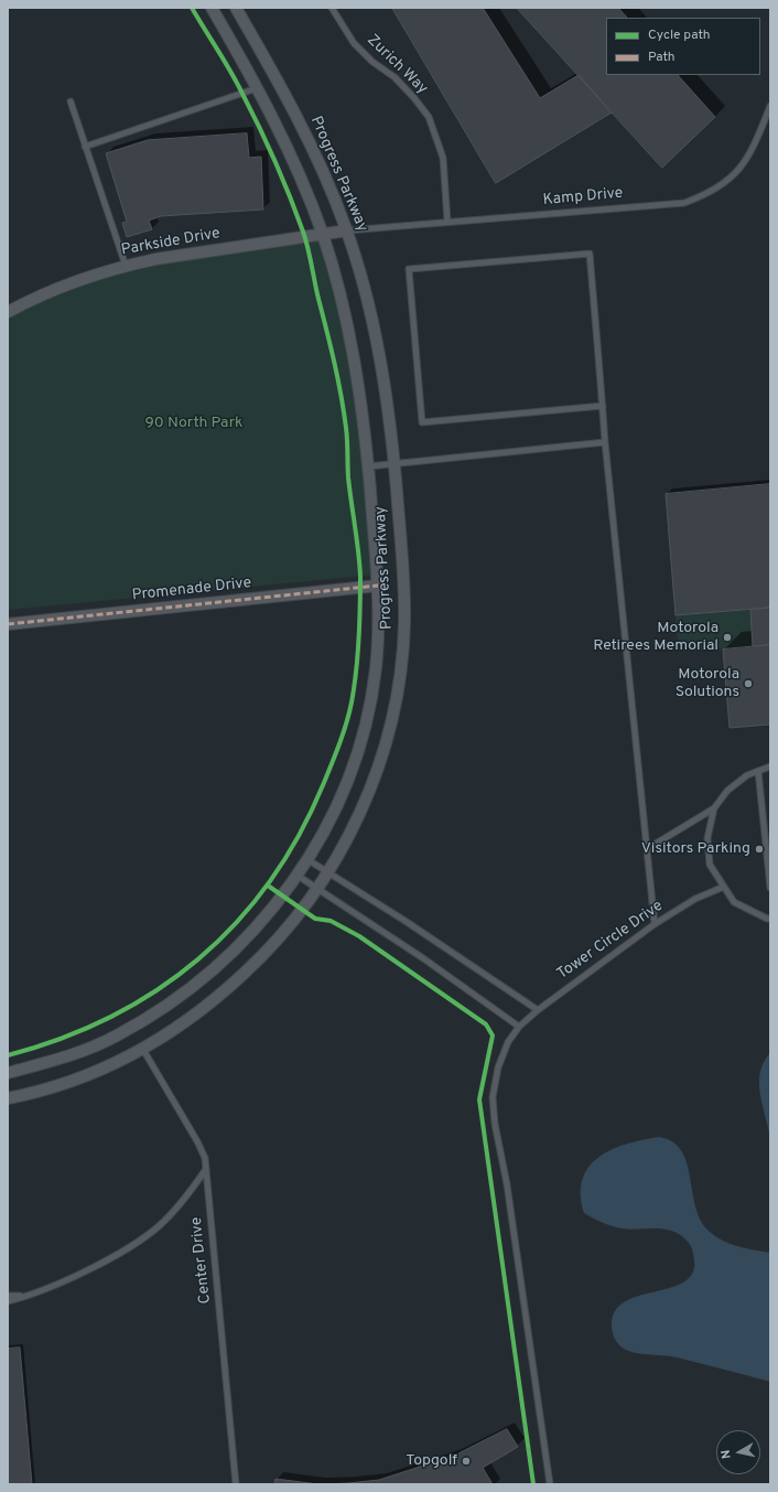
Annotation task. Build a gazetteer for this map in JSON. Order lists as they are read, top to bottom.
{
  "streets": {
    "street": ["Progress Parkway", "Parkside Drive", "Promenade Drive"],
    "lane": [
      "Zurich Way",
      "Kamp Drive",
      "Tower Circle Drive",
      "Center Drive"
    ]
  },
  "crossings": [
    ["Zurich Way", "Kamp Drive"],
    ["Progress Parkway", "Kamp Drive"],
    ["Progress Parkway", "Parkside Drive"],
    ["Progress Parkway", "Promenade Drive"],
    ["Progress Parkway", "Center Drive"],
    ["Kamp Drive", "Parkside Drive"]
  ],
  "parks": ["90 North Park"],
  "places": [
    "Motorola Retirees Memorial",
    "Motorola Solutions",
    "Visitors Parking",
    "Topgolf"
  ],
  "legend": ["Cycle path", "Path"],
  "north": "left"
}
